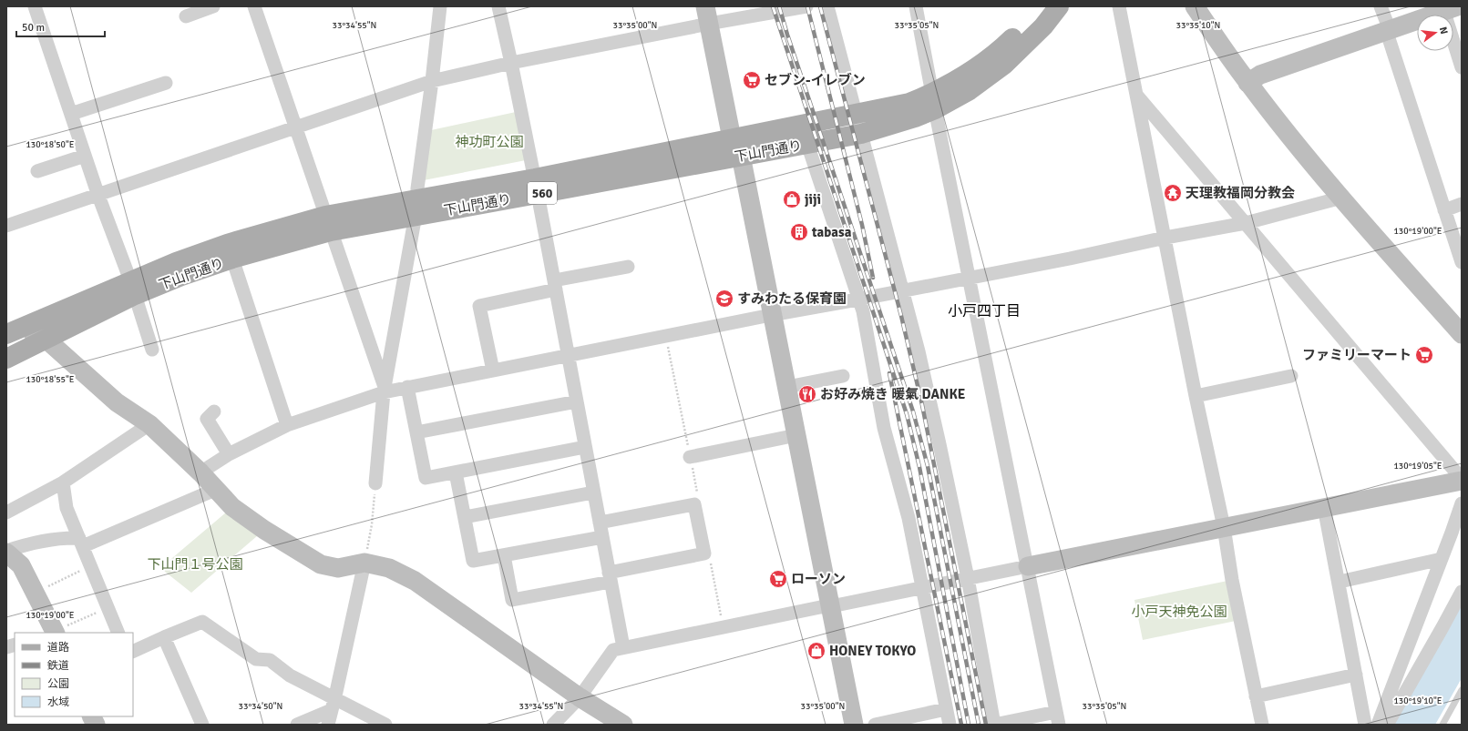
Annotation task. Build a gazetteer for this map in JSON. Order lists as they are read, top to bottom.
{
  "streets": {
    "main road": ["下山門通り", "560"]
  },
  "districts": ["小戸四丁目"],
  "parks": ["神功町公園", "下山門１号公園", "小戸天神免公園"],
  "places": {
    "supermarket": ["セブン-イレブン", "ファミリーマート", "ローソン"],
    "temple": ["天理教福岡分教会"],
    "shop": ["jiji", "HONEY TOKYO"],
    "building": ["tabasa"],
    "school or university": ["すみわたる保育園"],
    "restaurant": ["お好み焼き 暖氣 DANKE"]
  },
  "legend": [
    "道路",
    "鉄道",
    "公園",
    "水域"
  ],
  "scale_bar": "50 m",
  "north": "right",
  "coordinates": [
    "33°34'55\"N",
    "33°35'00\"N",
    "33°35'05\"N",
    "33°35'10\"N",
    "130°18'50\"E",
    "130°19'00\"E",
    "130°18'55\"E",
    "130°19'05\"E",
    "130°19'10\"E",
    "33°34'50\"N"
  ]
}
